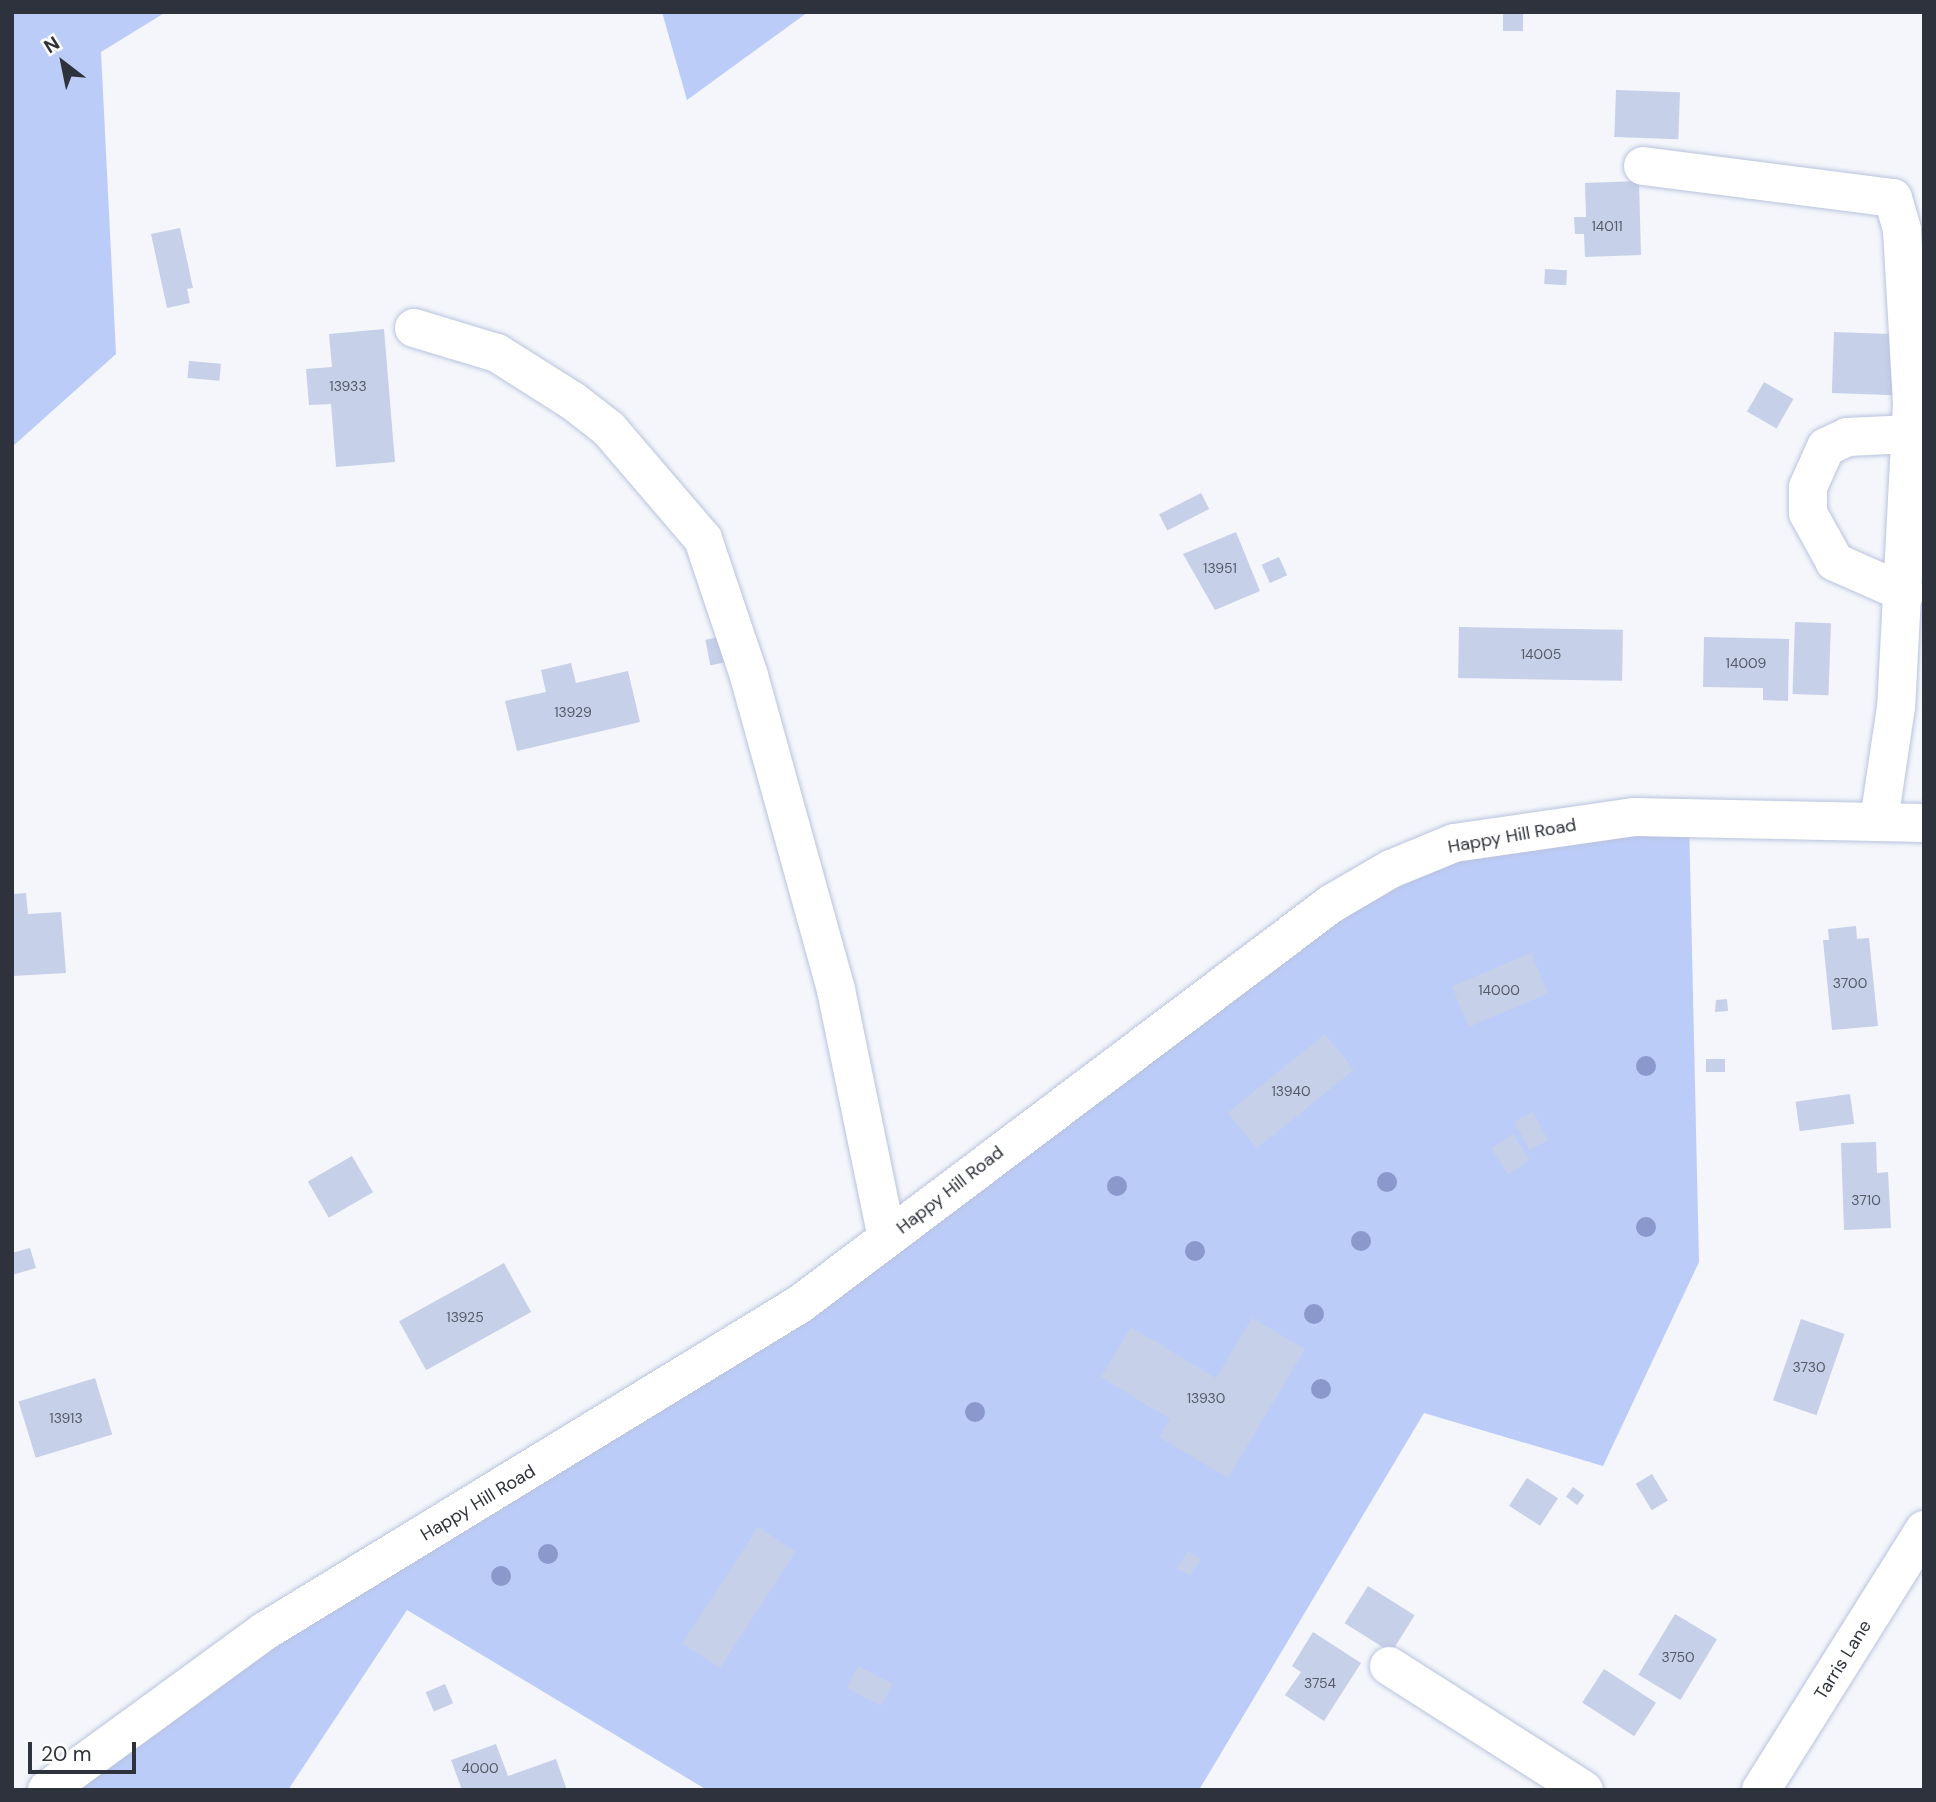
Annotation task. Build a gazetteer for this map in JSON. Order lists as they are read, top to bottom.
{
  "streets": {
    "street": ["Happy Hill Road", "Tarris Lane"]
  },
  "house_numbers": [
    "14011",
    "13933",
    "13951",
    "14005",
    "14009",
    "13929",
    "3700",
    "14000",
    "13940",
    "3710",
    "13925",
    "3730",
    "13930",
    "13913",
    "3750",
    "3754",
    "4000"
  ],
  "scale_bar": "20 m",
  "north": "top left"
}
